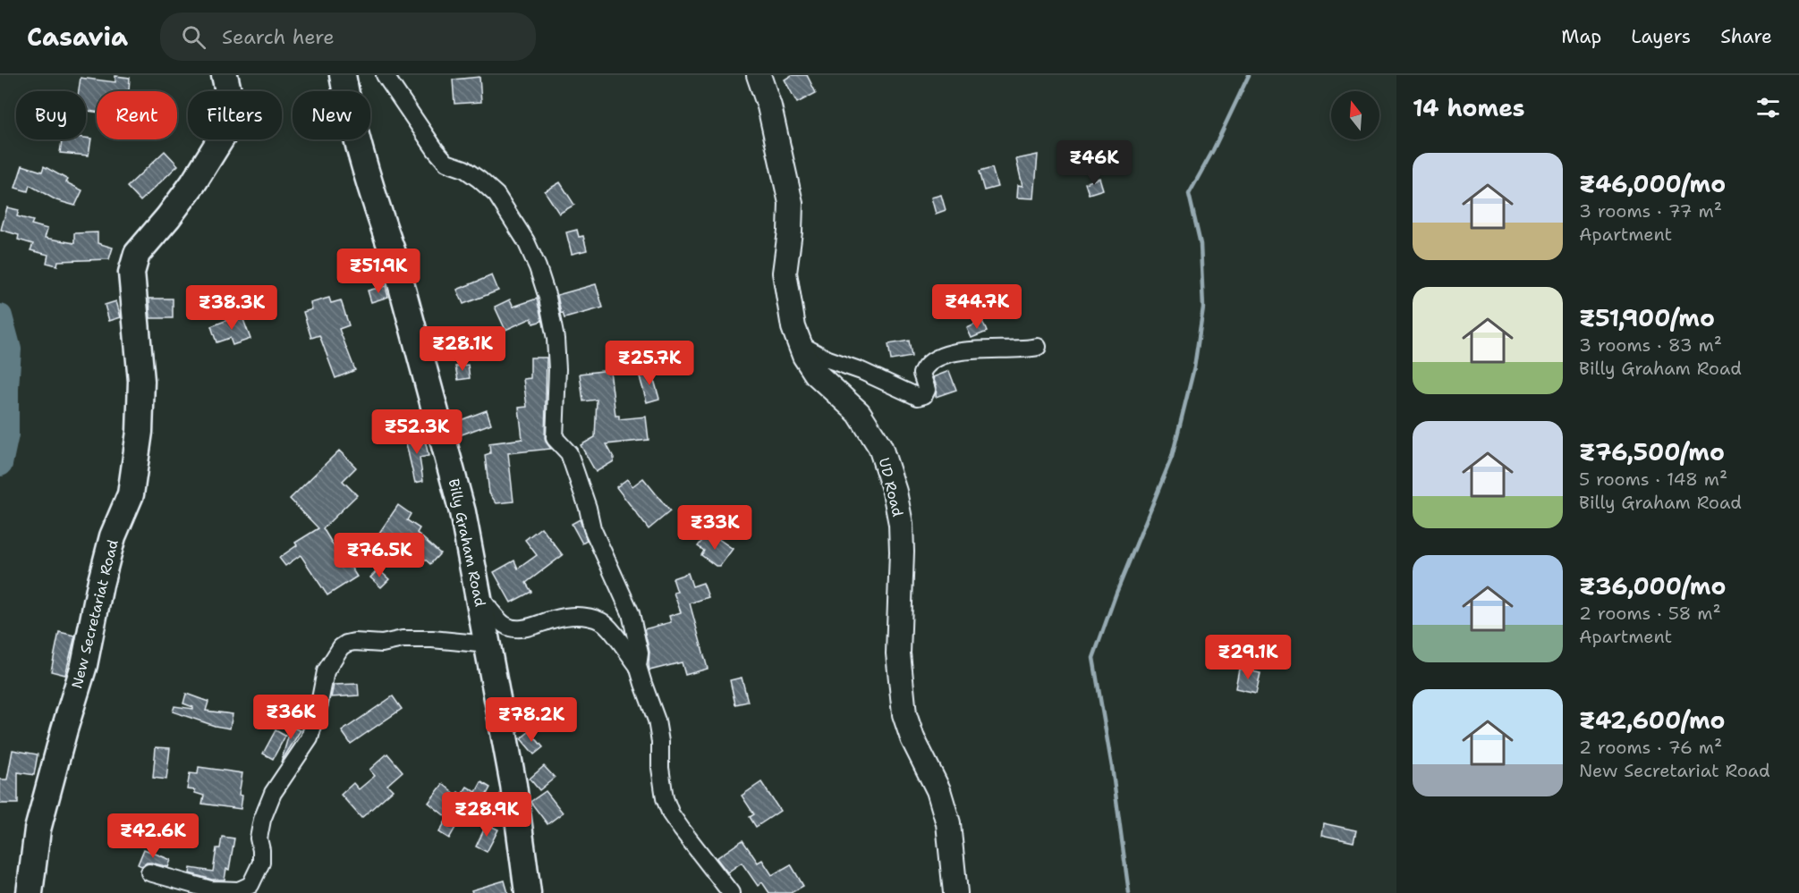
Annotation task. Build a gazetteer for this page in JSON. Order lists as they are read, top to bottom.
{
  "streets": {
    "main road": ["UD Road", "Billy Graham Road", "New Secretariat Road"]
  },
  "north": "top",
  "page": {
    "header": "Casavia",
    "search": "Search here",
    "nav": ["Map", "Layers", "Share"],
    "heading": "14 homes",
    "chip": [
      "Buy",
      "Rent",
      "Filters",
      "New"
    ],
    "list": [
      {
        "name": "₹46,000/mo",
        "note": "3 rooms · 77 m² · Apartment"
      },
      {
        "name": "₹51,900/mo",
        "note": "3 rooms · 83 m² · Billy Graham Road"
      },
      {
        "name": "₹76,500/mo",
        "note": "5 rooms · 148 m² · Billy Graham Road"
      },
      {
        "name": "₹36,000/mo",
        "note": "2 rooms · 58 m² · Apartment"
      },
      {
        "name": "₹42,600/mo",
        "note": "2 rooms · 76 m² · New Secretariat Road"
      }
    ],
    "price": [
      "₹46K",
      "₹51.9K",
      "₹44.7K",
      "₹38.3K",
      "₹28.1K",
      "₹25.7K",
      "₹52.3K",
      "₹33K",
      "₹76.5K",
      "₹29.1K",
      "₹36K",
      "₹78.2K",
      "₹28.9K",
      "₹42.6K"
    ]
  }
}
